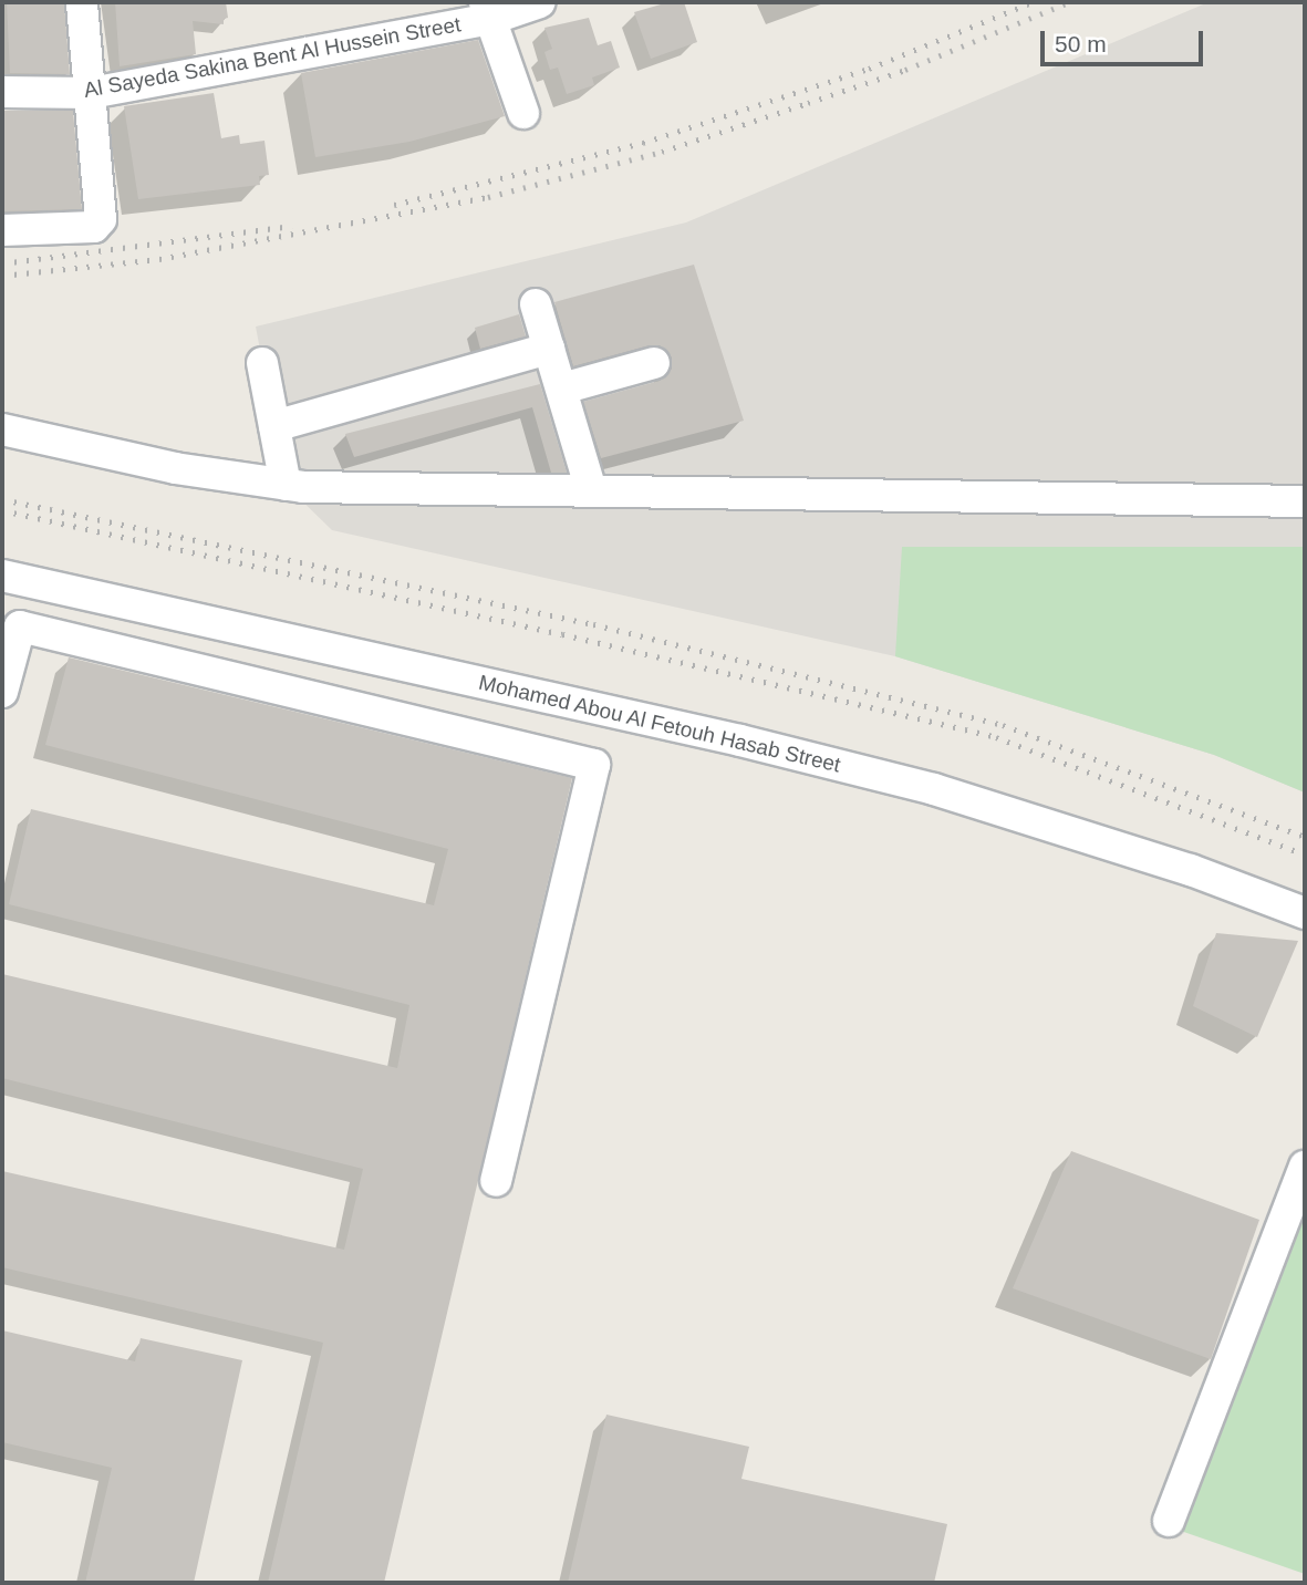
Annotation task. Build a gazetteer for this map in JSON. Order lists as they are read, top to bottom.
{
  "streets": {
    "street": ["Al Sayeda Sakina Bent Al Hussein Street", "Mohamed Abou Al Fetouh Hasab Street"]
  },
  "scale_bar": "50 m"
}
